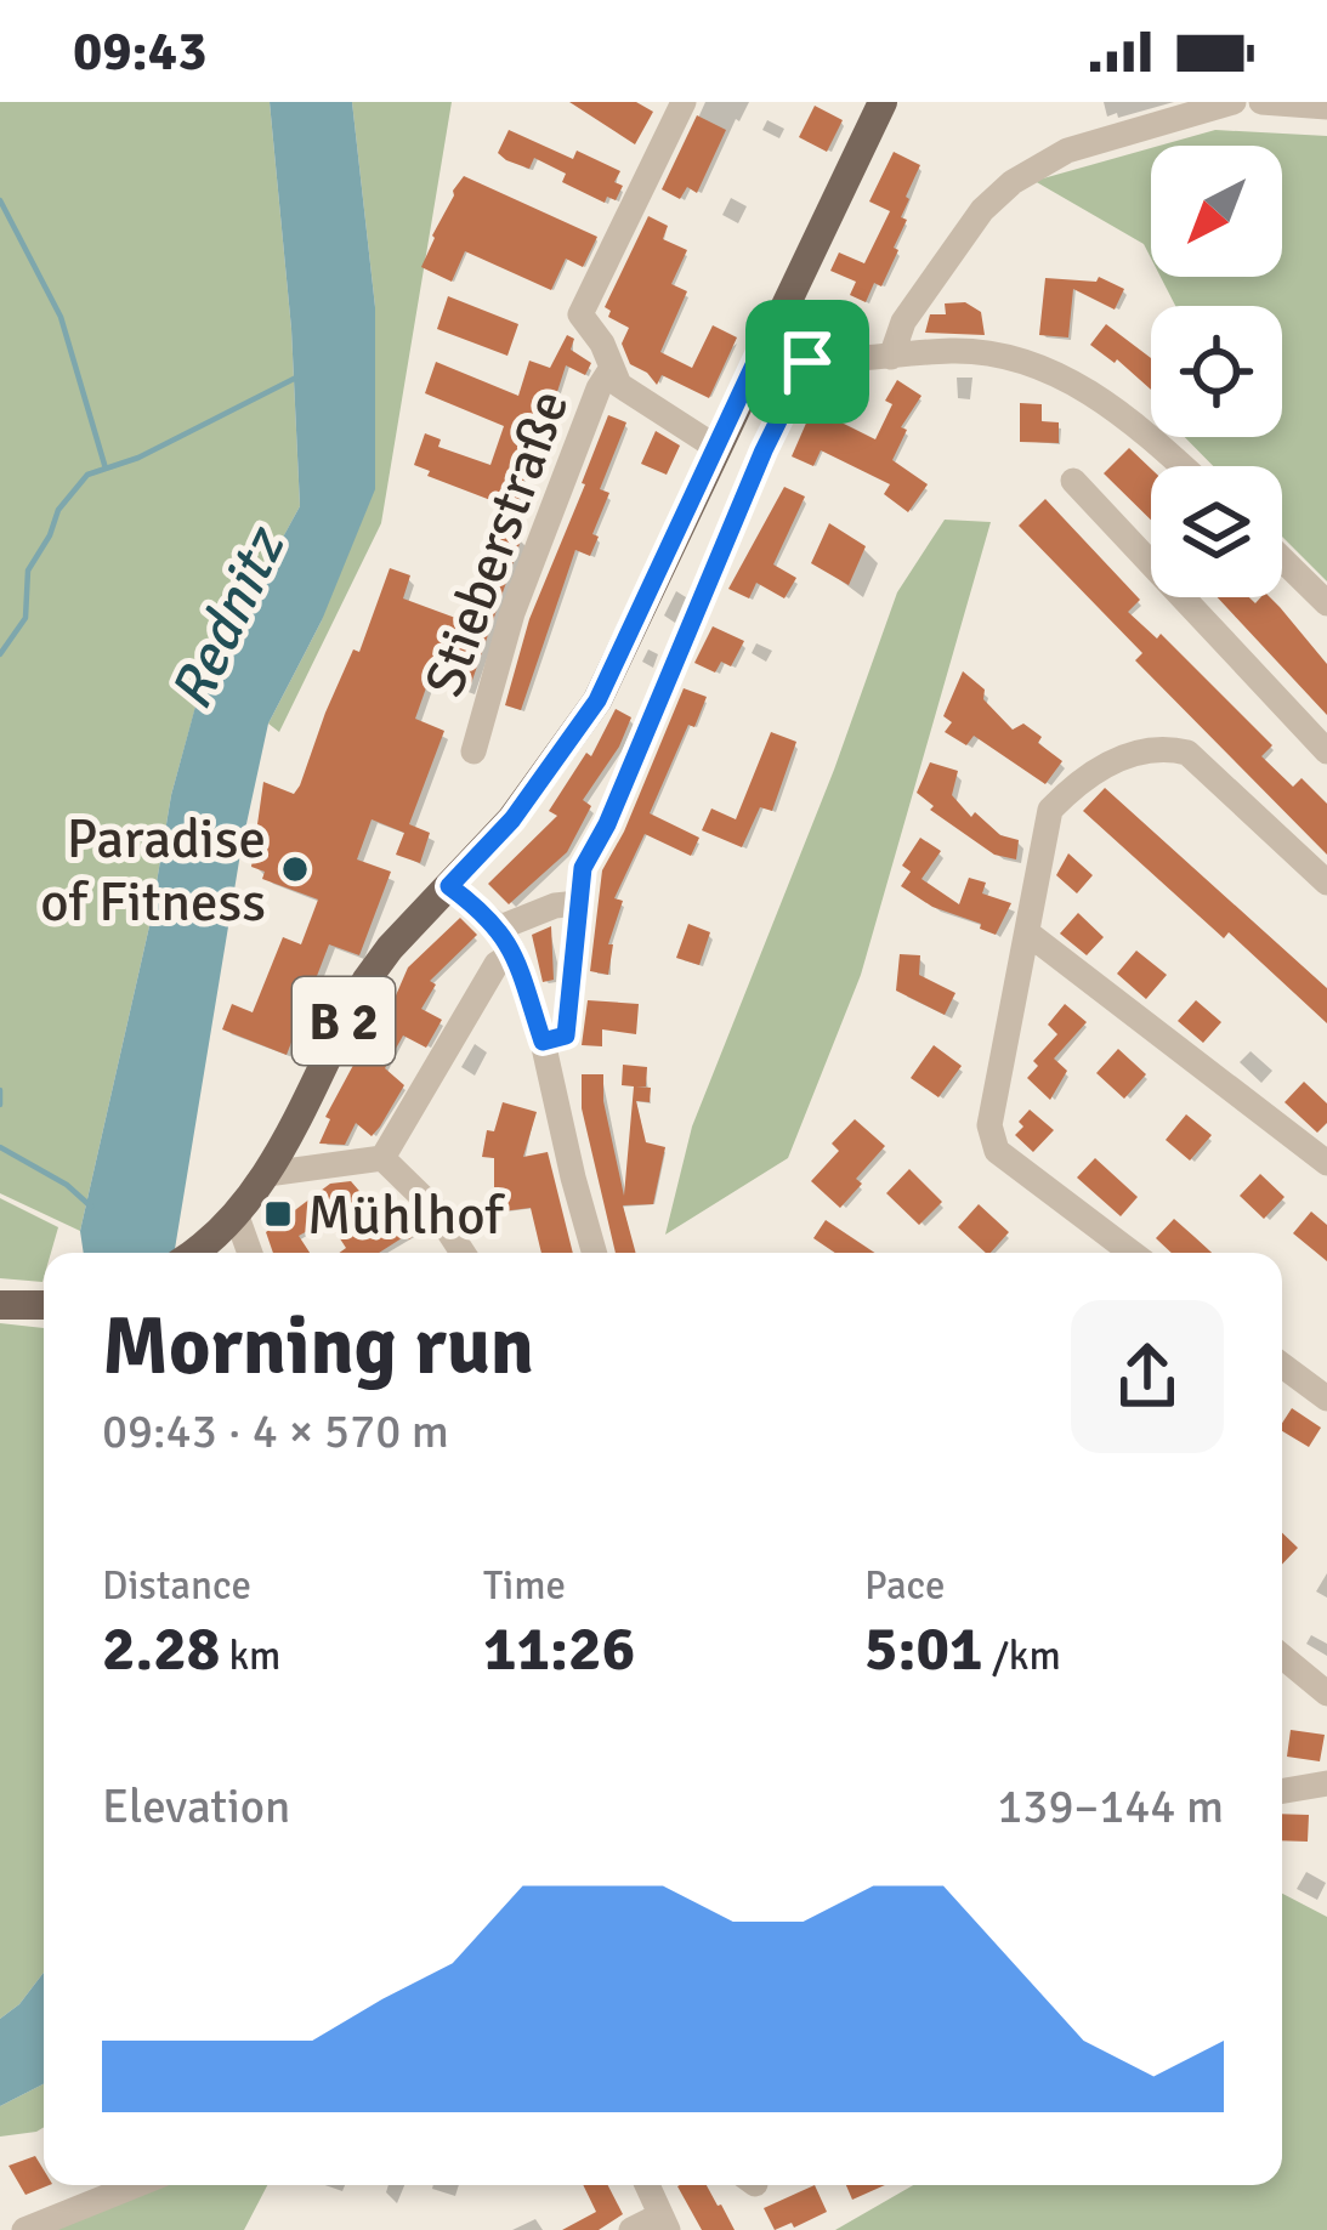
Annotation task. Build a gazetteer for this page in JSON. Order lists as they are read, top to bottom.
{
  "streets": {
    "main road": ["B 2"],
    "street": ["Stieberstraße"]
  },
  "crossings": [
    ["Stieberstraße", "B 2"]
  ],
  "water": ["Rednitz"],
  "places": {
    "other": ["Paradise of Fitness"],
    "transit": ["Mühlhof"]
  },
  "north": "bottom left",
  "page": {
    "status": "09:43",
    "heading": ["Morning run", "09:43 · 4 × 570 m"],
    "stats": [
      ["Distance", "2.28 km"],
      ["Time", "11:26"],
      ["Pace", "5:01 /km"]
    ],
    "chart": ["Elevation", "139–144 m"]
  }
}
